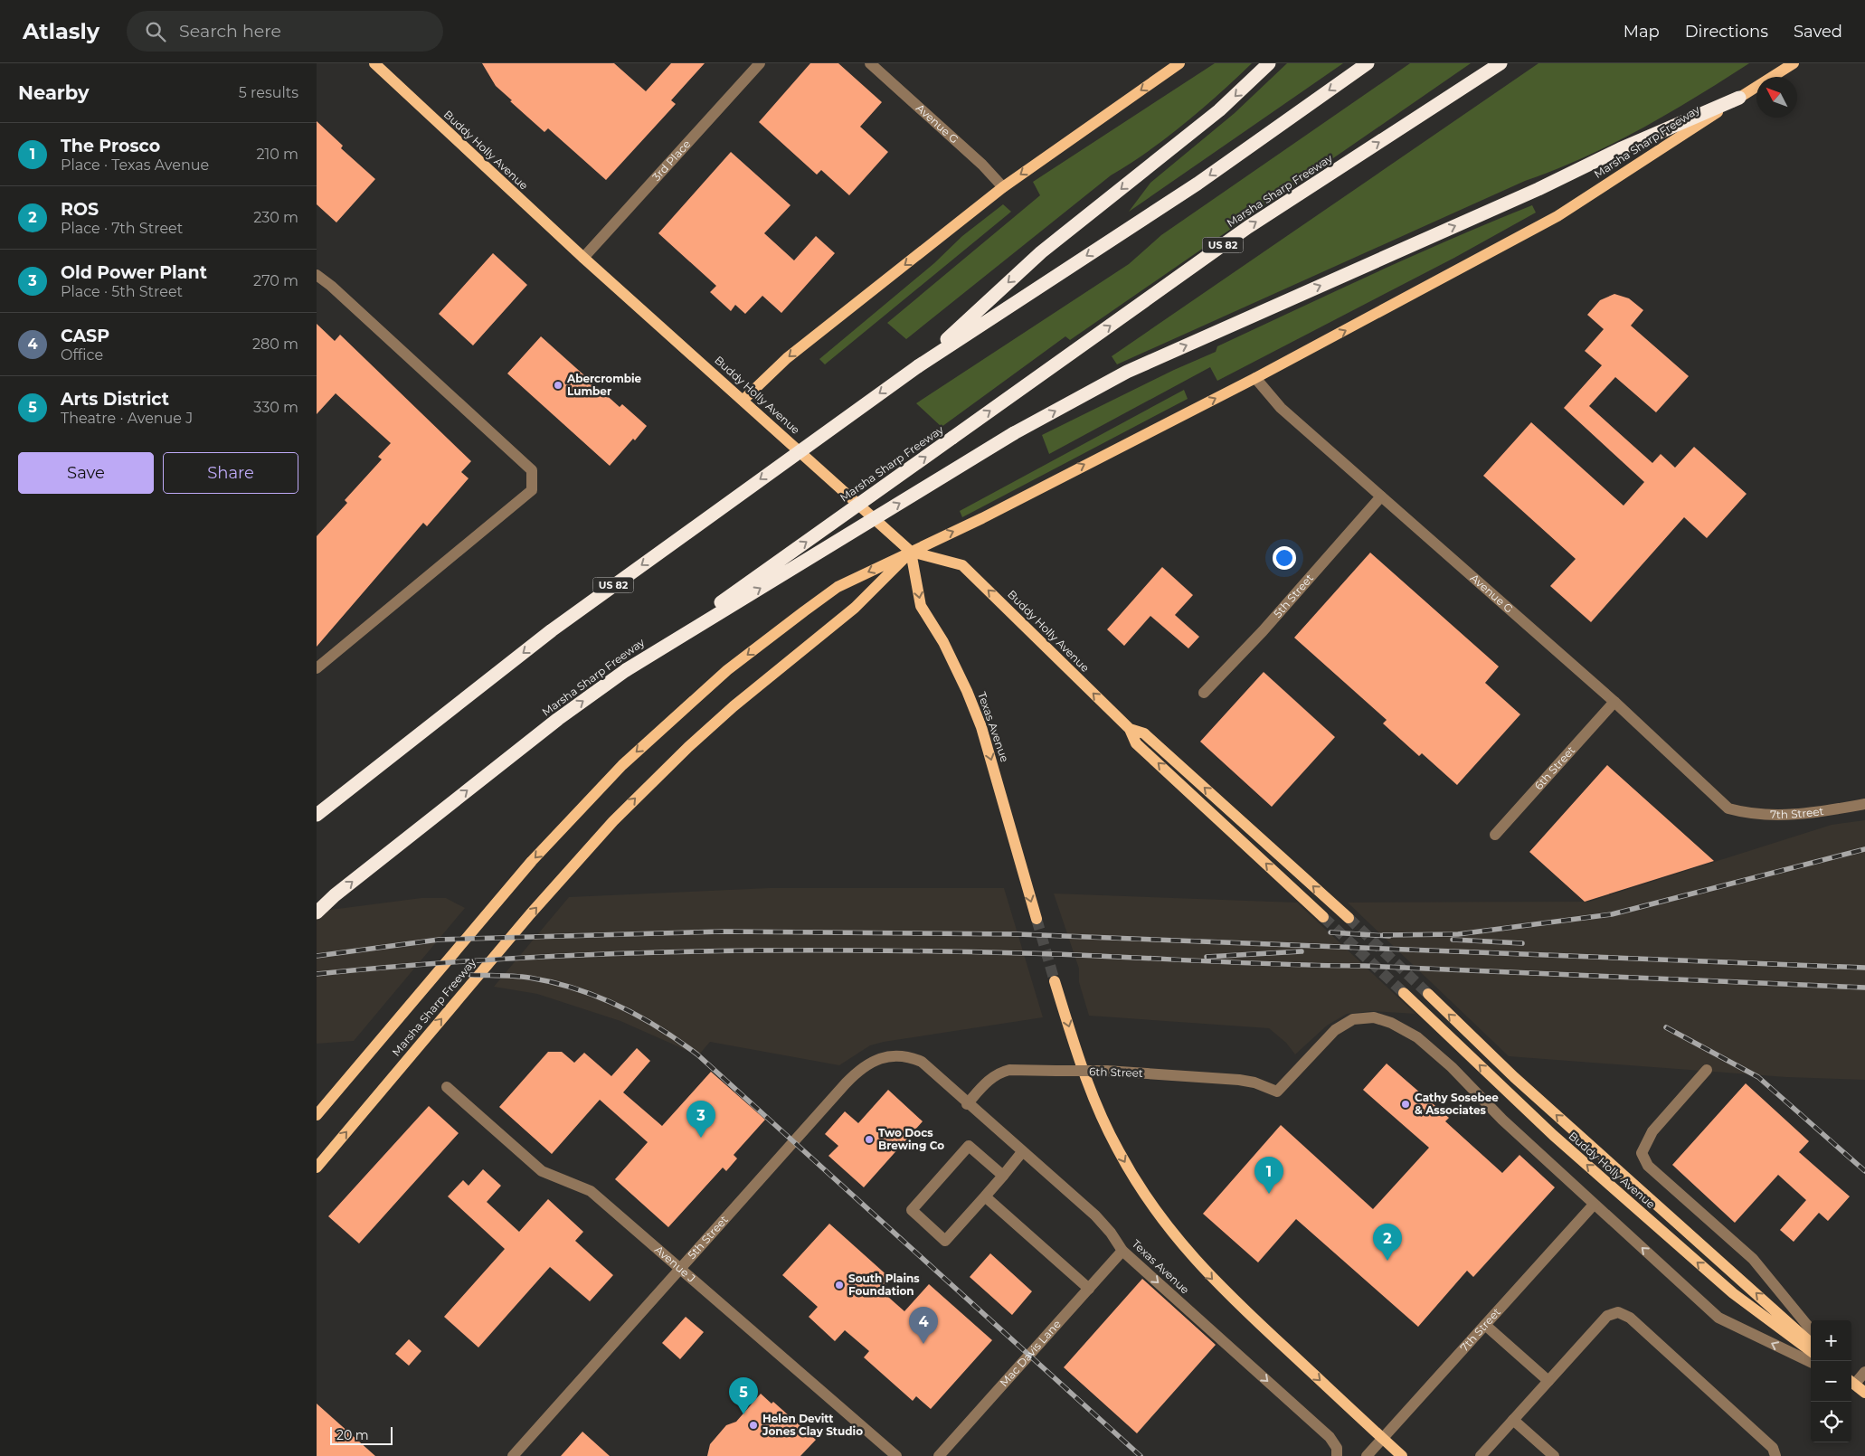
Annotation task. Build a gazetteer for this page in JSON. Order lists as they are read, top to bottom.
{
  "streets": {
    "highway": ["Marsha Sharp Freeway", "US 82"],
    "main road": ["Buddy Holly Avenue", "Texas Avenue"],
    "street": [
      "Avenue G",
      "3rd Place",
      "5th Street",
      "6th Street",
      "7th Street",
      "Avenue J",
      "Mac Davis Lane"
    ]
  },
  "crossings": [
    ["Avenue G", "Marsha Sharp Freeway"],
    ["Avenue G", "5th Street"],
    ["Avenue G", "6th Street"],
    ["Avenue G", "7th Street"],
    ["Marsha Sharp Freeway", "Buddy Holly Avenue"],
    ["Marsha Sharp Freeway", "Texas Avenue"],
    ["Buddy Holly Avenue", "3rd Place"],
    ["Buddy Holly Avenue", "Texas Avenue"],
    ["5th Street", "Texas Avenue"],
    ["5th Street", "Avenue J"],
    ["Texas Avenue", "6th Street"],
    ["Texas Avenue", "Mac Davis Lane"],
    ["6th Street", "7th Street"]
  ],
  "one_way": ["Buddy Holly Avenue"],
  "places": [
    "Abercrombie Lumber",
    "Cathy Sosebee & Associates",
    "Two Docs Brewing Co",
    "South Plains Foundation",
    "Helen Devitt Jones Clay Studio"
  ],
  "scale_bar": "20 m",
  "north": "top left",
  "page": {
    "header": "Atlasly",
    "search": "Search here",
    "nav": ["Map", "Directions", "Saved"],
    "heading": ["Nearby", "5 results"],
    "list": [
      {
        "mark": "1",
        "name": "The Prosco",
        "note": "Place · Texas Avenue",
        "value": "210 m"
      },
      {
        "mark": "2",
        "name": "ROS",
        "note": "Place · 7th Street",
        "value": "230 m"
      },
      {
        "mark": "3",
        "name": "Old Power Plant",
        "note": "Place · 5th Street",
        "value": "270 m"
      },
      {
        "mark": "4",
        "name": "CASP",
        "note": "Office",
        "value": "280 m"
      },
      {
        "mark": "5",
        "name": "Arts District",
        "note": "Theatre · Avenue J",
        "value": "330 m"
      }
    ],
    "buttons": ["Save", "Share"],
    "pins": [
      "3",
      "1",
      "2",
      "4",
      "5"
    ],
    "map_buttons": ["+", "−"],
    "scale": "20 m"
  }
}
